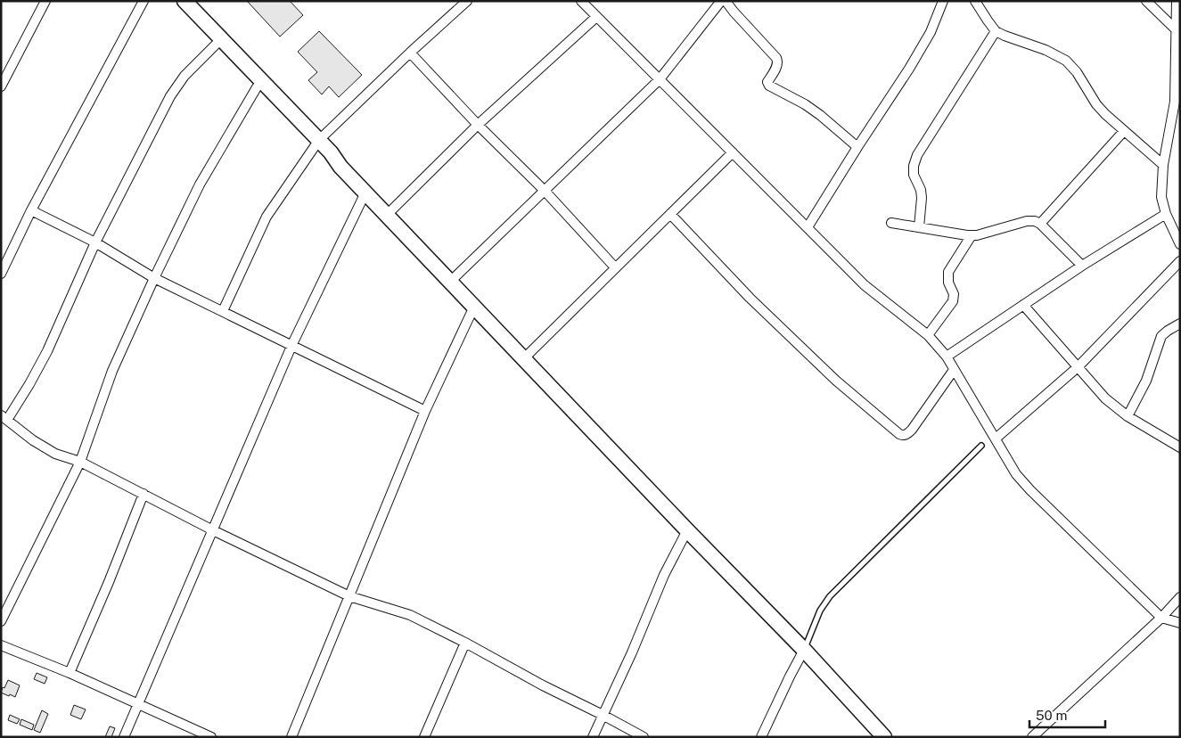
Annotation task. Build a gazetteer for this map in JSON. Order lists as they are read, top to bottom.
{
  "scale_bar": "50 m"
}
